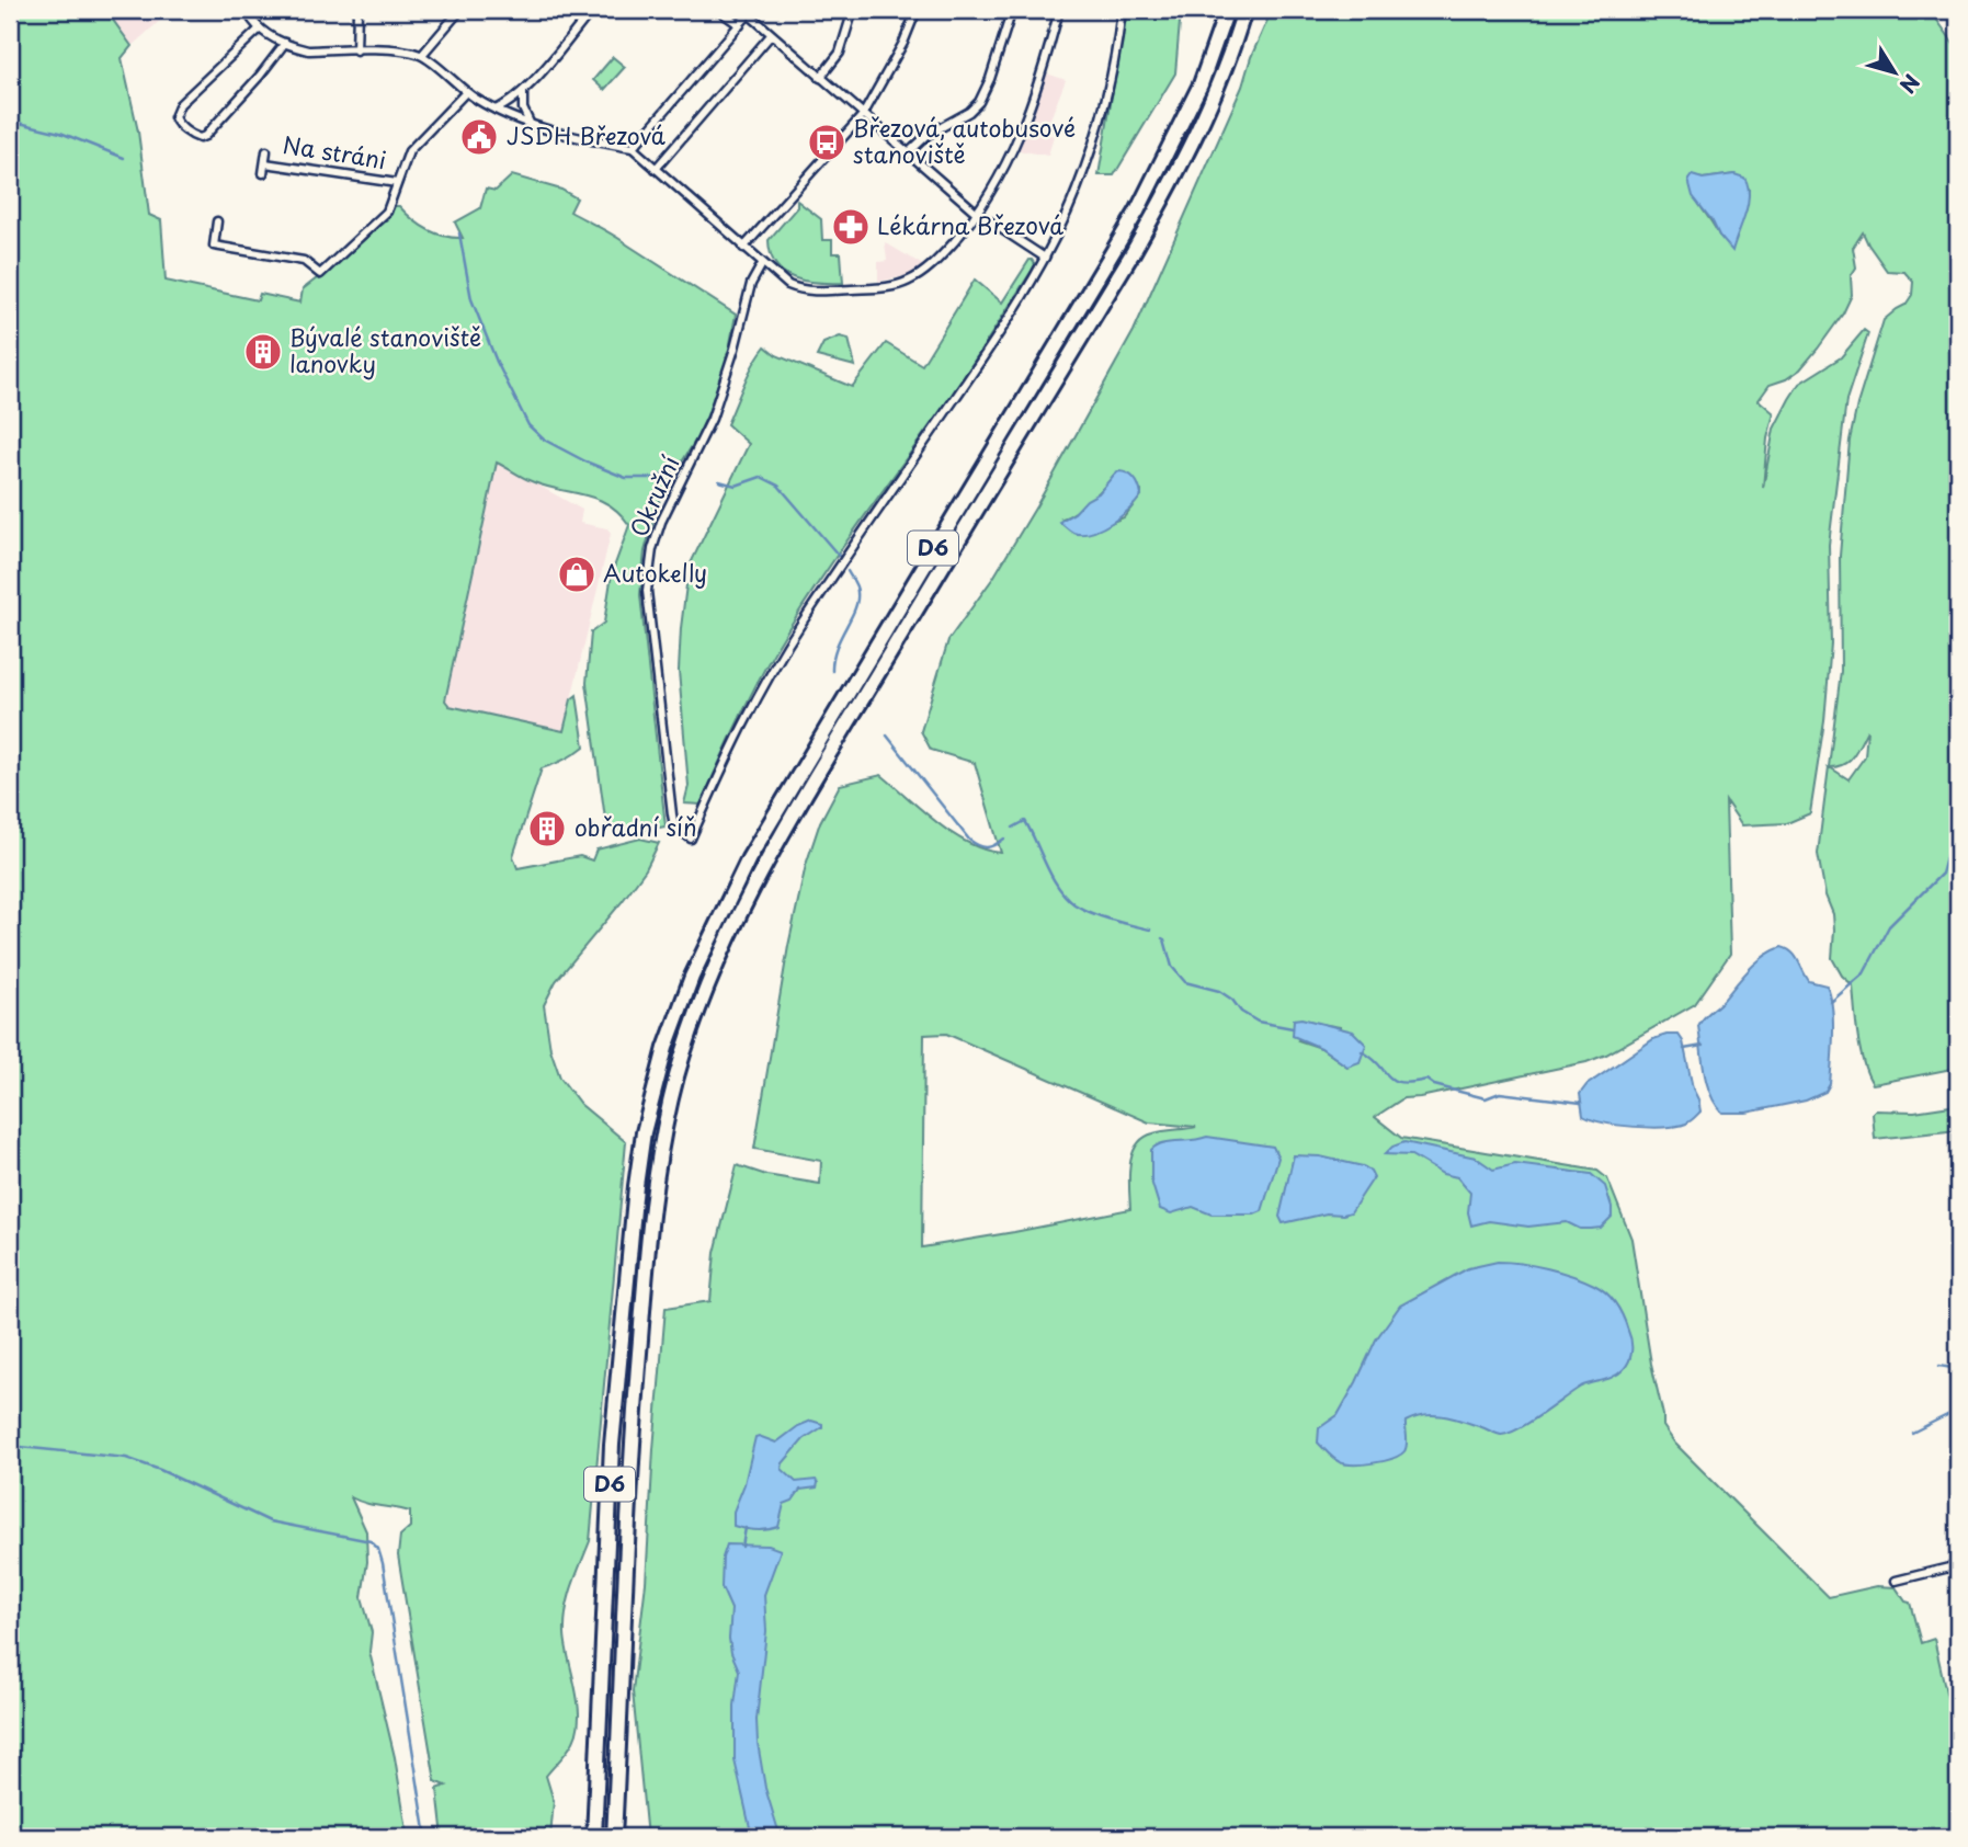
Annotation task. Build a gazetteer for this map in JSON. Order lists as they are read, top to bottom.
{
  "streets": {
    "highway": ["D6"],
    "street": ["Na stráni", "Okružní"]
  },
  "places": {
    "public building": ["JSDH Březová"],
    "bus stop": ["Březová, autobusové stanoviště"],
    "pharmacy": ["Lékárna Březová"],
    "building": ["Bývalé stanoviště lanovky", "obřadní síň"],
    "shop": ["Autokelly"]
  },
  "north": "bottom right"
}
